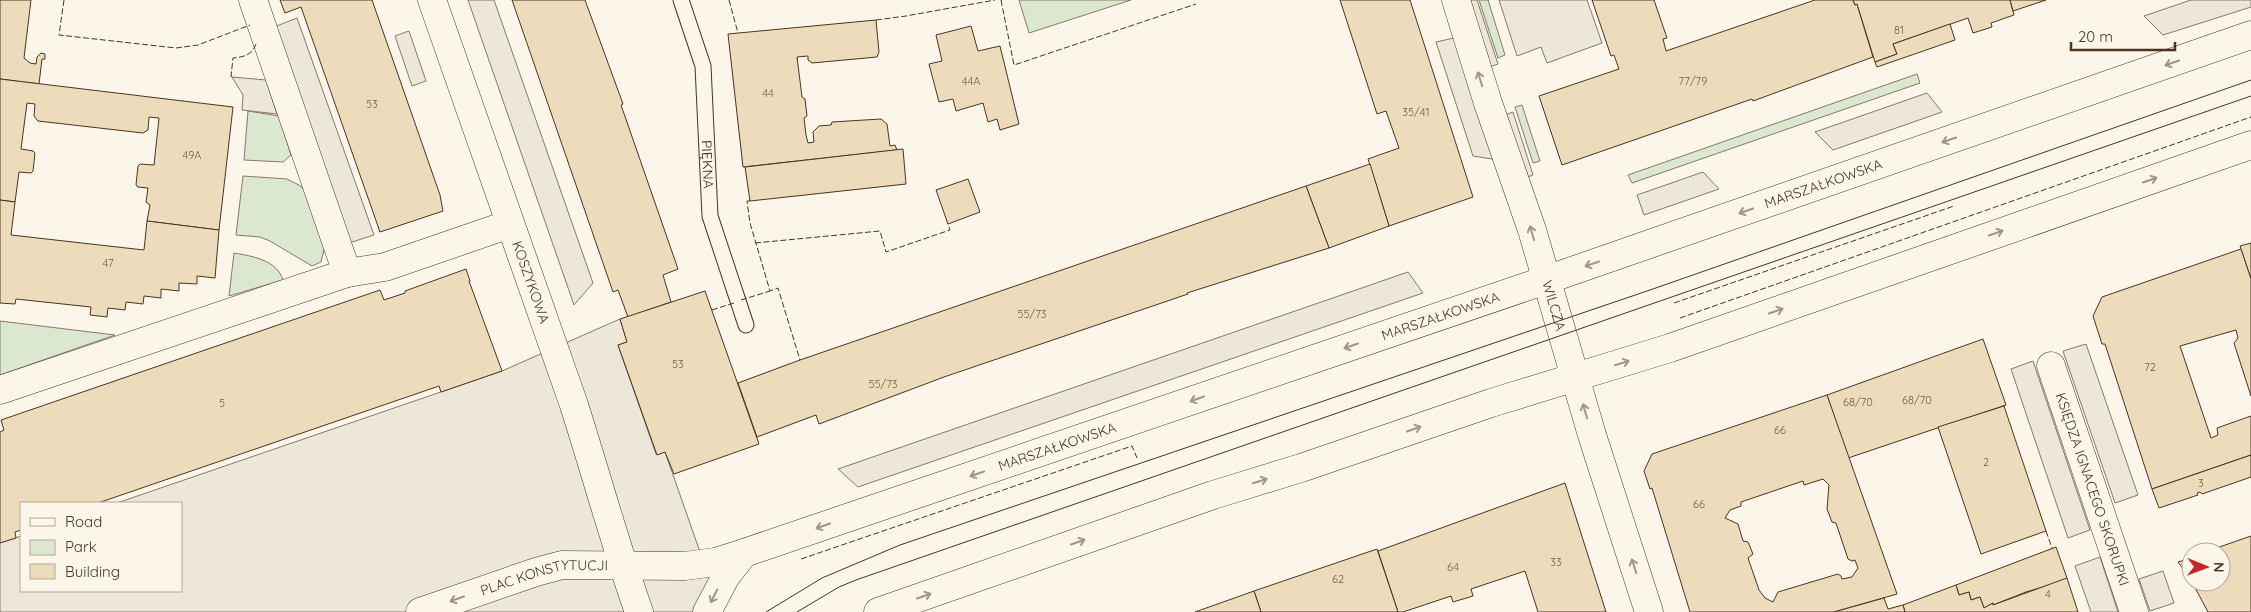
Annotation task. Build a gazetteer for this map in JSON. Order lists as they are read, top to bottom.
{
  "streets": {
    "main road": [
      "MARSZAŁKOWSKA",
      "KOSZYKOWA",
      "WILCZA",
      "KSIĘDZA IGNACEGO SKORUPKI",
      "PLAC KONSTYTUCJI"
    ],
    "lane": ["PIĘKNA"]
  },
  "crossings": [
    ["MARSZAŁKOWSKA", "KOSZYKOWA"],
    ["MARSZAŁKOWSKA", "WILCZA"],
    ["MARSZAŁKOWSKA", "PLAC KONSTYTUCJI"],
    ["KOSZYKOWA", "PLAC KONSTYTUCJI"]
  ],
  "one_way": ["WILCZA", "PLAC KONSTYTUCJI"],
  "house_numbers": [
    "81",
    "44A",
    "77/79",
    "44",
    "53",
    "35/41",
    "49A",
    "47",
    "55/73",
    "53",
    "72",
    "55/73",
    "68/70",
    "68/70",
    "5",
    "66",
    "2",
    "3",
    "66",
    "33",
    "64",
    "62",
    "4"
  ],
  "legend": ["Road", "Park", "Building"],
  "scale_bar": "20 m",
  "north": "right"
}
